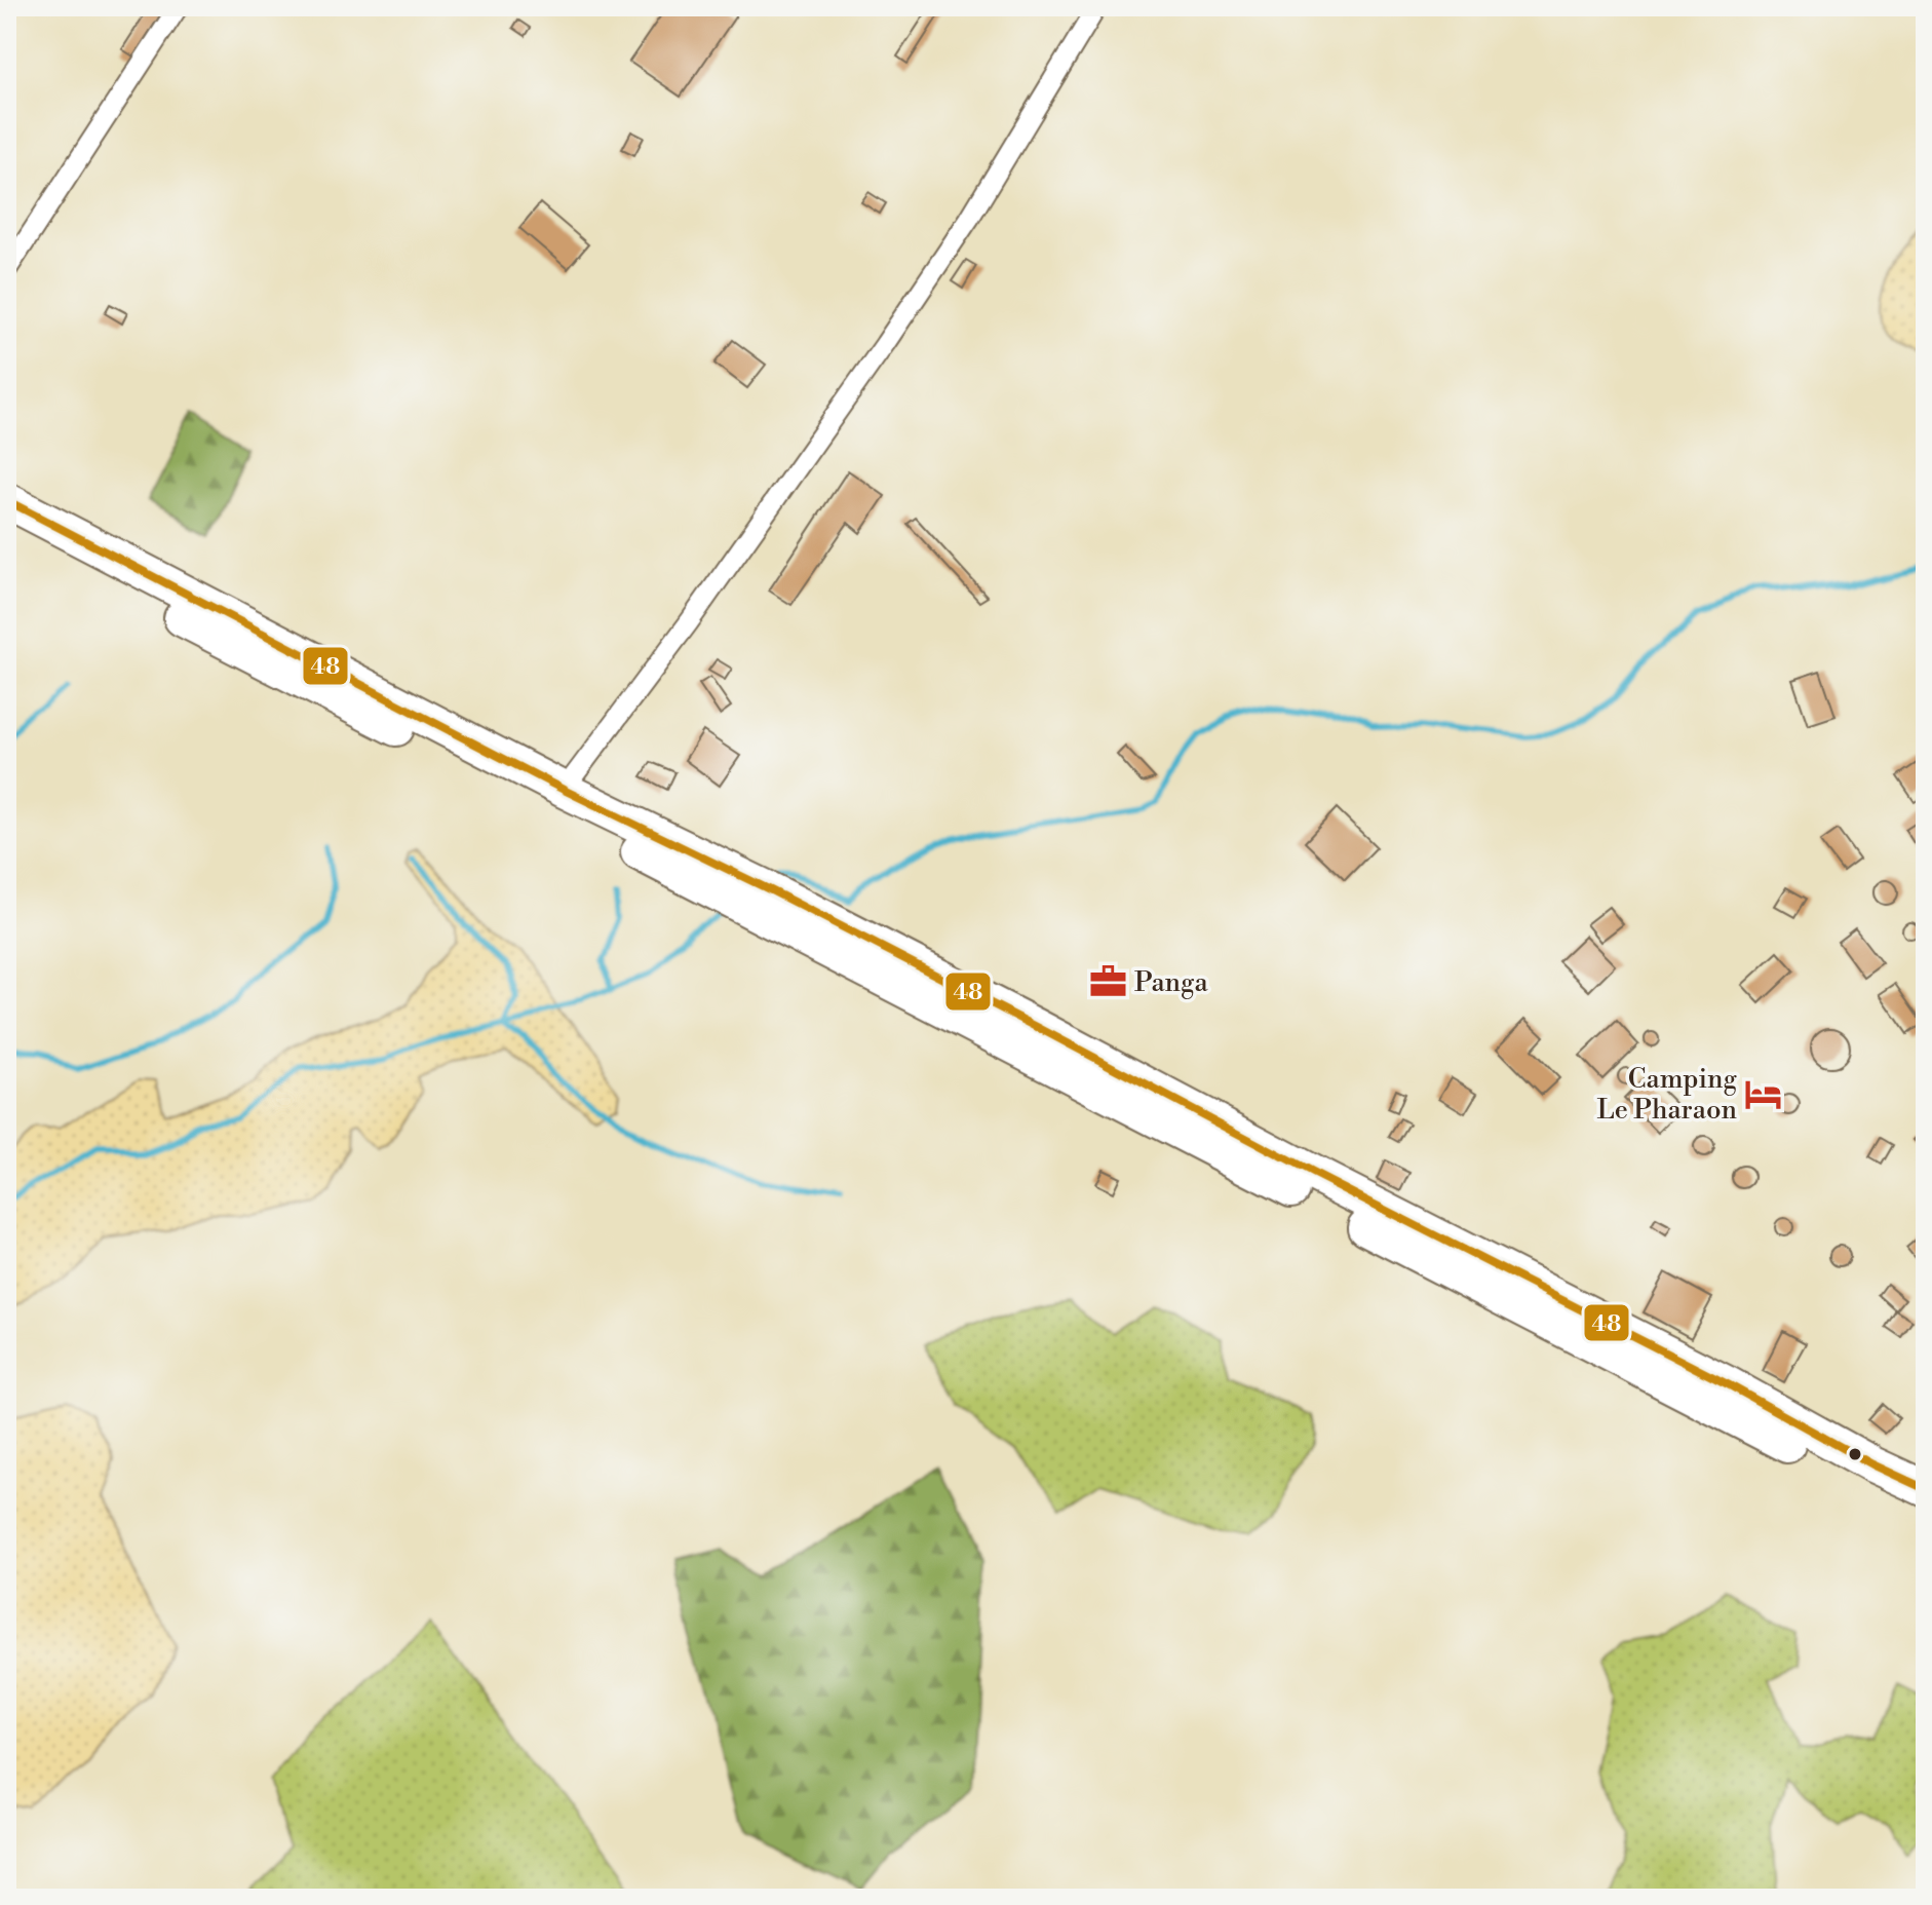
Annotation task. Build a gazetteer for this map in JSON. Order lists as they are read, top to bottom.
{
  "places": {
    "office": ["Panga"],
    "hotel": ["Camping Le Pharaon"]
  },
  "lines": ["transit line 48"]
}
